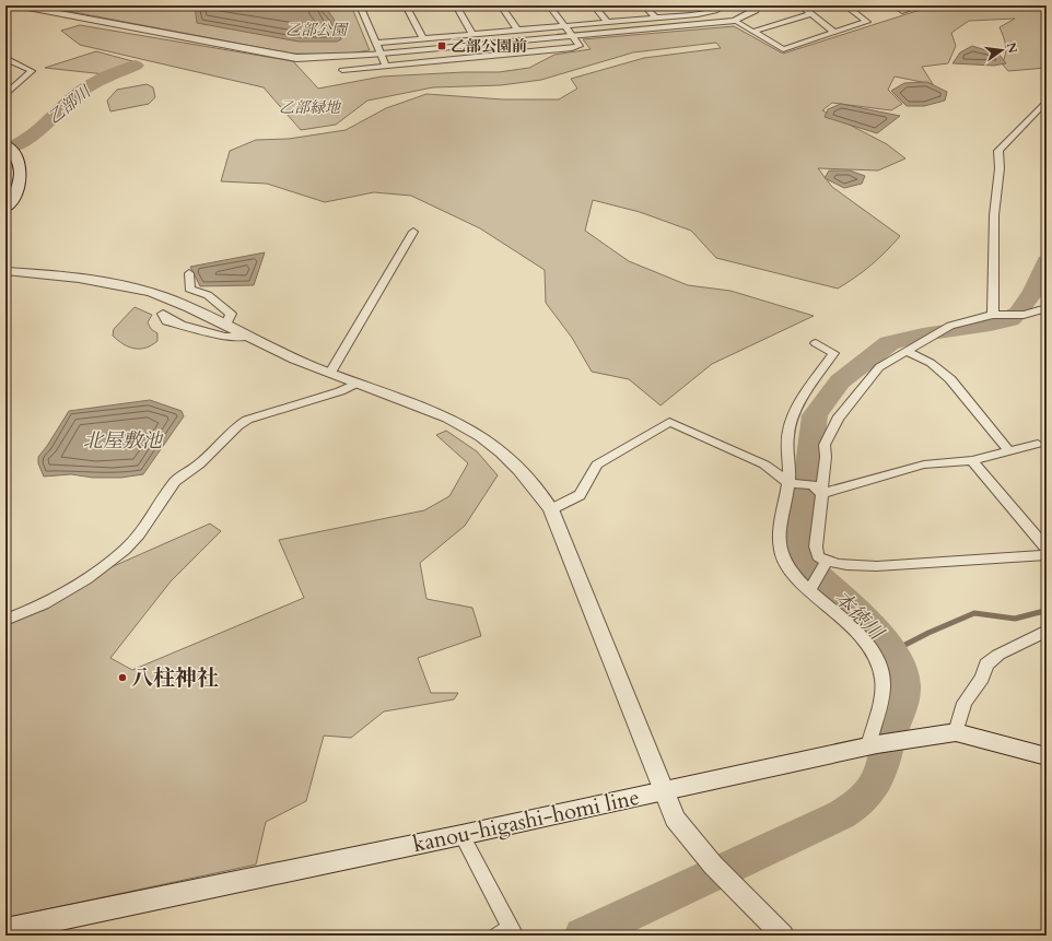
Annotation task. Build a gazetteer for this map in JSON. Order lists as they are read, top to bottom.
{
  "streets": {
    "main road": ["kanou-higashi-homi line"]
  },
  "water": ["乙部川", "北屋敷池", "本徳川"],
  "parks": ["乙部公園", "乙部緑地"],
  "places": {
    "transit": ["乙部公園前"],
    "other": ["八柱神社"]
  },
  "north": "right"
}
